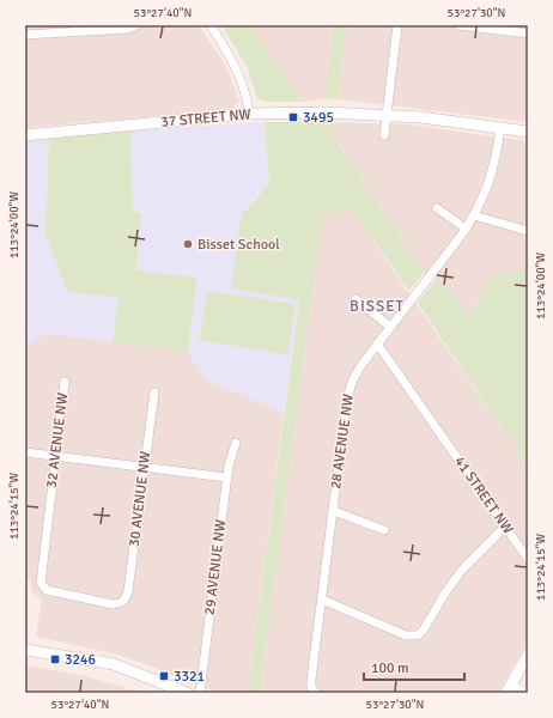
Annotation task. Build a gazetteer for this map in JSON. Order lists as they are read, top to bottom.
{
  "streets": {
    "street": [
      "37 STREET NW",
      "32 AVENUE NW",
      "28 AVENUE NW",
      "41 STREET NW",
      "30 AVENUE NW",
      "29 AVENUE NW"
    ]
  },
  "crossings": [
    ["37 STREET NW", "28 AVENUE NW"],
    ["32 AVENUE NW", "30 AVENUE NW"],
    ["28 AVENUE NW", "41 STREET NW"]
  ],
  "districts": ["BISSET"],
  "places": {
    "transit": ["3495", "3246", "3321"],
    "other": ["Bisset School"]
  },
  "scale_bar": "100 m",
  "coordinates": [
    "53°27'40\"N",
    "53°27'30\"N",
    "113°24'00\"W",
    "113°24'15\"W"
  ]
}
